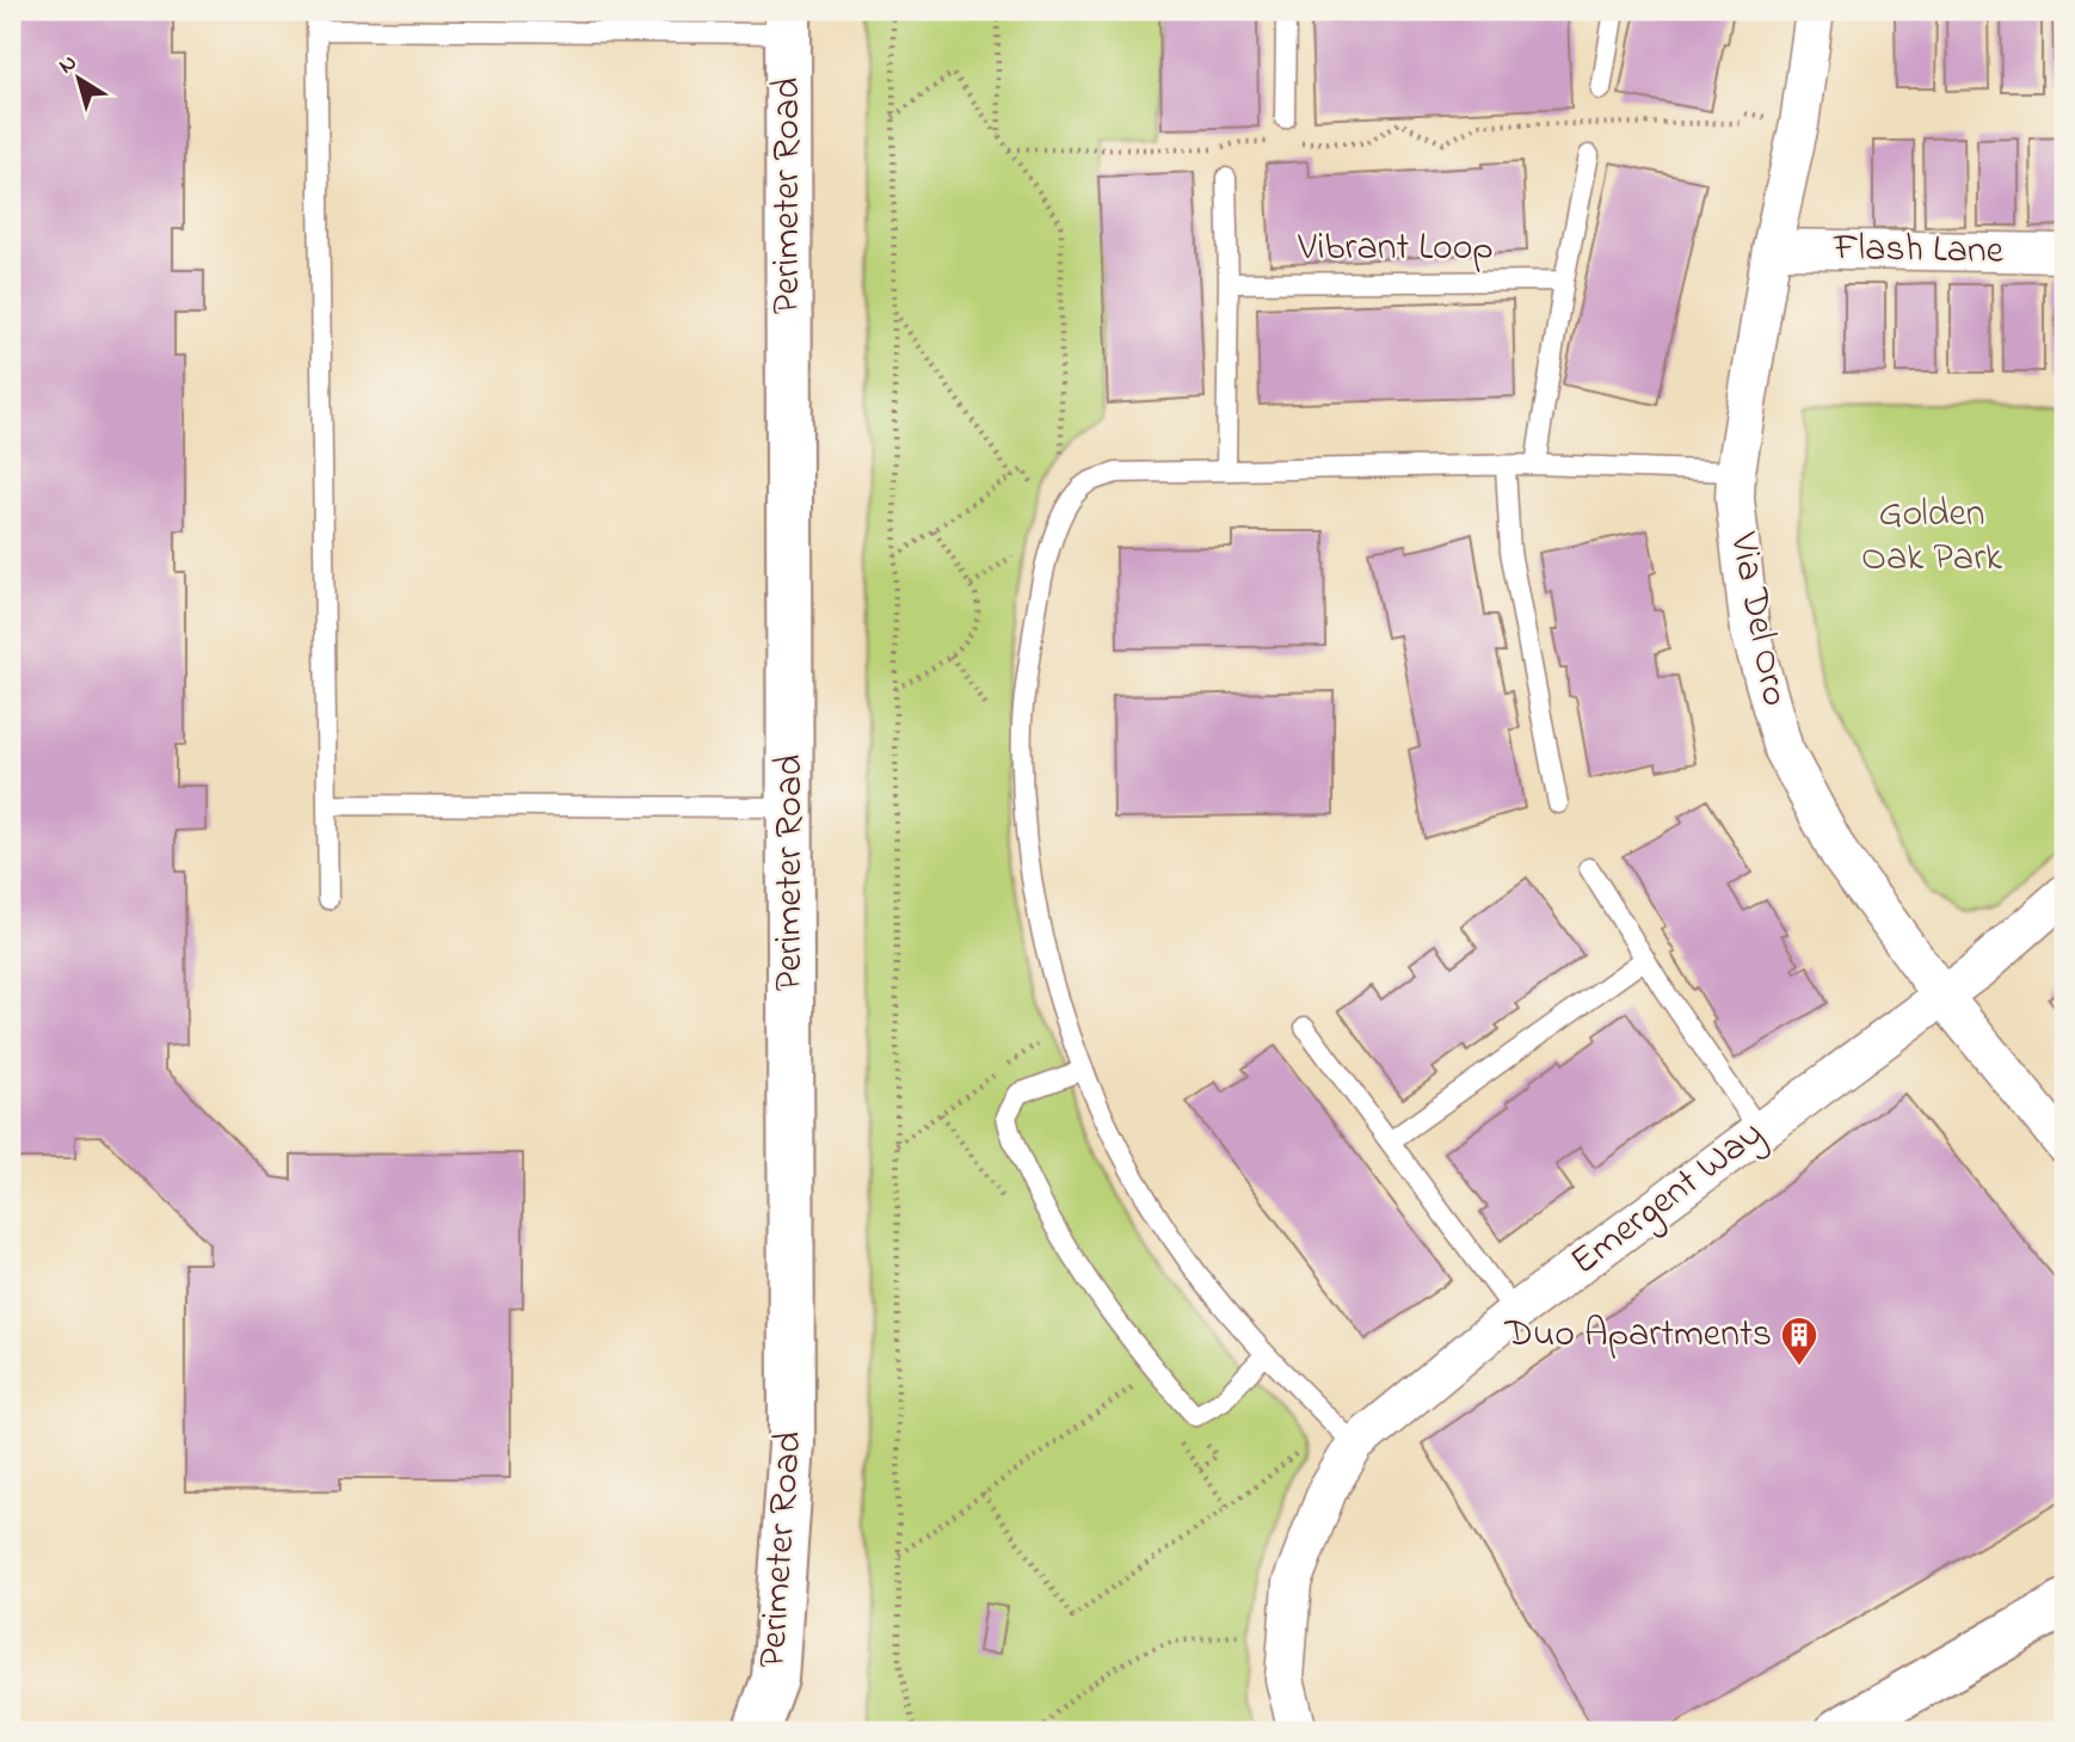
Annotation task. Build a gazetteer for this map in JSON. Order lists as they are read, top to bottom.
{
  "streets": {
    "street": [
      "Perimeter Road",
      "Flash Lane",
      "Via Del Oro",
      "Emergent Way"
    ],
    "lane": ["Vibrant Loop"]
  },
  "crossings": [
    ["Flash Lane", "Via Del Oro"],
    ["Via Del Oro", "Emergent Way"]
  ],
  "parks": ["Golden Oak Park"],
  "places": {
    "building": ["Duo Apartments"]
  },
  "north": "top left"
}
